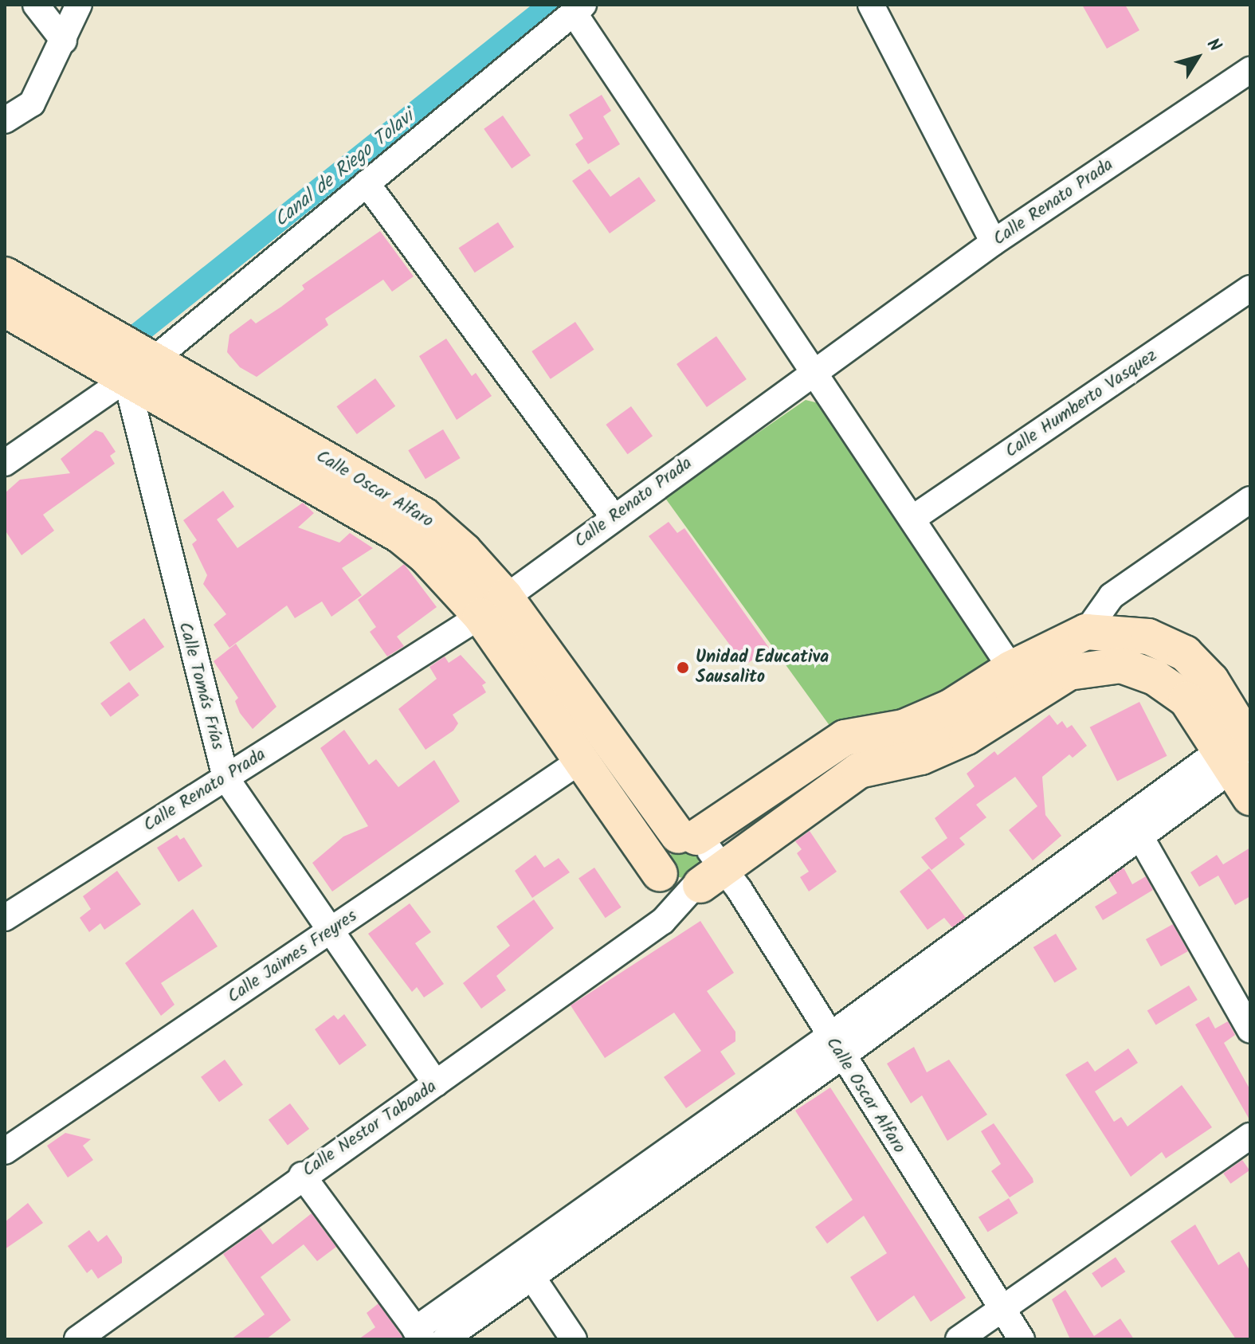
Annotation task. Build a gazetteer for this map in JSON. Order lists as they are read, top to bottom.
{
  "streets": {
    "main road": ["Calle Oscar Alfaro"],
    "street": [
      "Calle Renato Prada",
      "Calle Humberto Vasquez",
      "Calle Tomás Frías",
      "Calle Jaimes Freyres",
      "Calle Nestor Taboada"
    ]
  },
  "crossings": [
    ["Calle Renato Prada", "Calle Oscar Alfaro"],
    ["Calle Renato Prada", "Calle Tomás Frías"],
    ["Calle Oscar Alfaro", "Calle Tomás Frías"],
    ["Calle Oscar Alfaro", "Calle Jaimes Freyres"],
    ["Calle Oscar Alfaro", "Calle Nestor Taboada"],
    ["Calle Tomás Frías", "Calle Jaimes Freyres"],
    ["Calle Tomás Frías", "Calle Nestor Taboada"]
  ],
  "water": ["Canal de Riego Tolavi"],
  "places": ["Unidad Educativa Sausalito"],
  "north": "top right"
}
